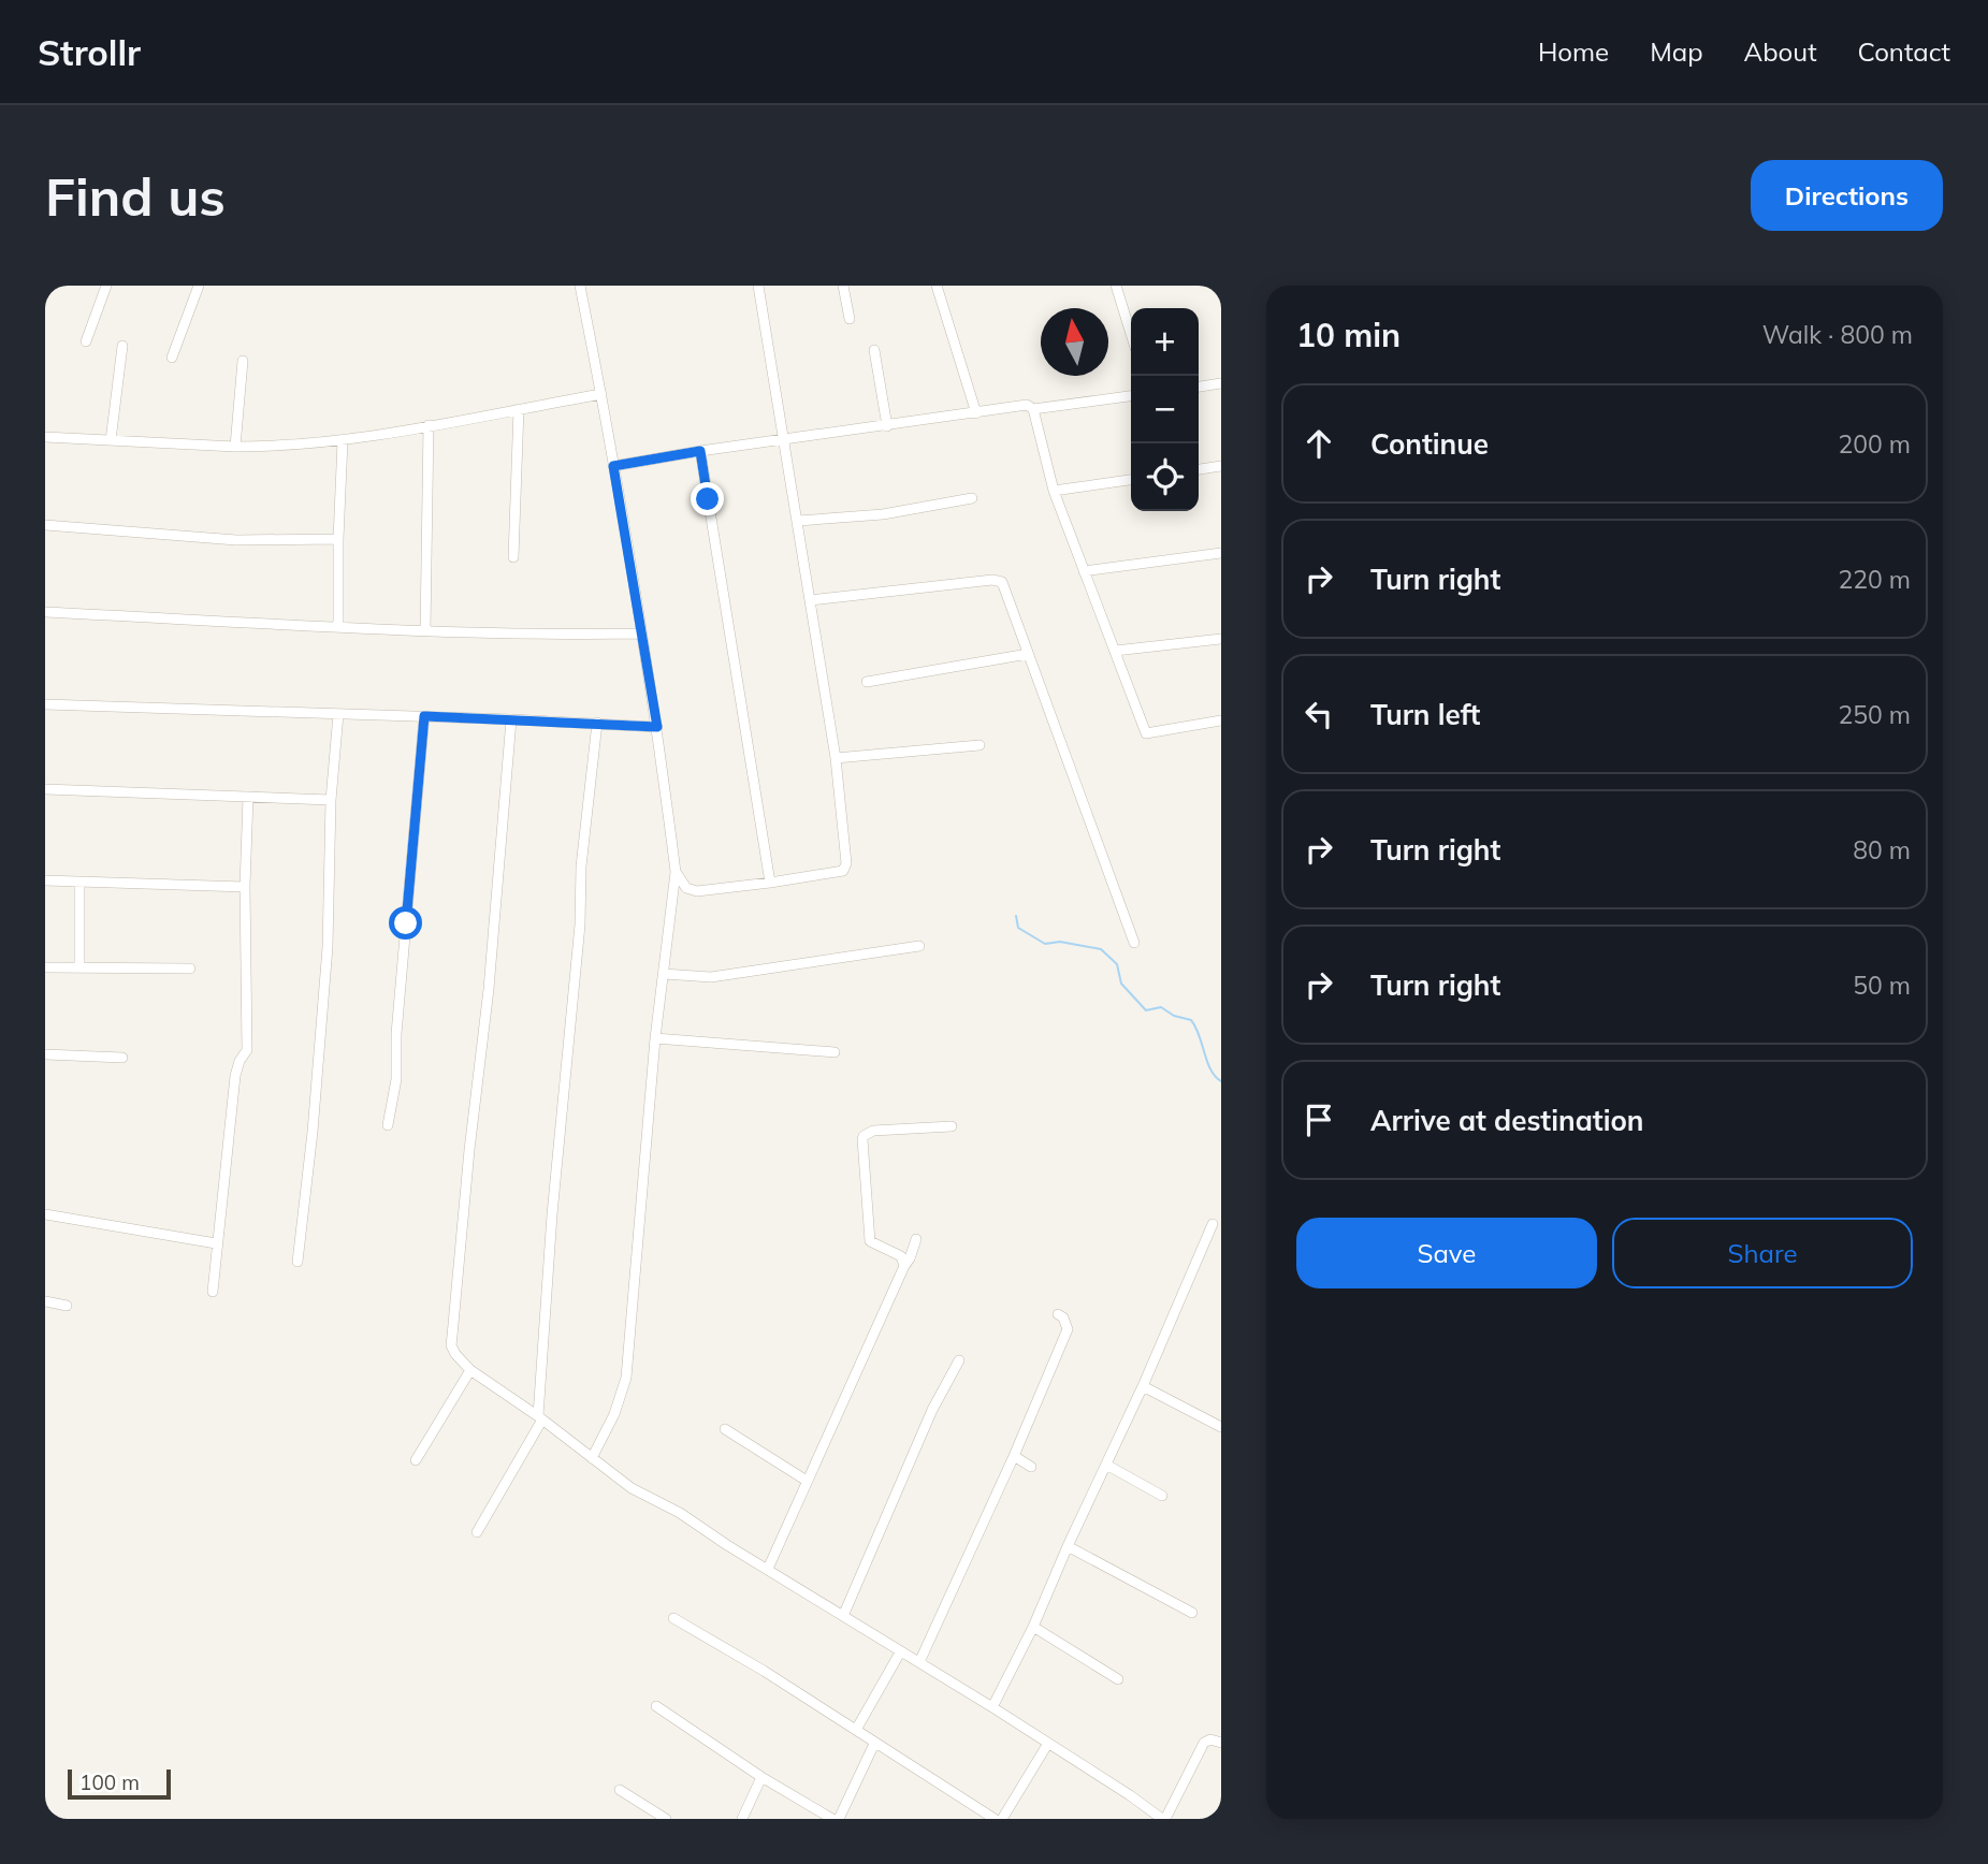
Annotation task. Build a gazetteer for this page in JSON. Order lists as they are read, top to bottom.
{
  "scale_bar": "100 m",
  "north": "top",
  "page": {
    "header": "Strollr",
    "nav": [
      "Home",
      "Map",
      "About",
      "Contact"
    ],
    "buttons": [
      "Directions",
      ["Save", "Share"]
    ],
    "title": "Find us",
    "heading": ["10 min", "Walk · 800 m"],
    "map_buttons": ["+", "−"],
    "list": [
      ["Continue", "200 m"],
      ["Turn right", "220 m"],
      ["Turn left", "250 m"],
      ["Turn right", "80 m"],
      ["Turn right", "50 m"],
      "Arrive at destination"
    ],
    "scale": "100 m"
  }
}
